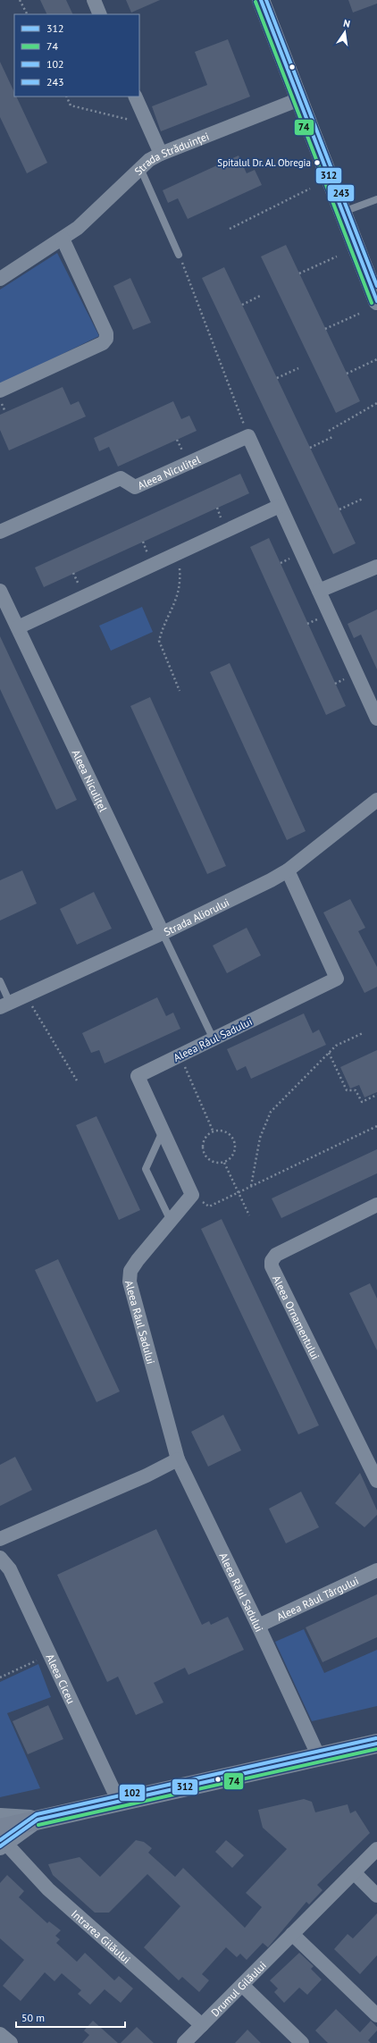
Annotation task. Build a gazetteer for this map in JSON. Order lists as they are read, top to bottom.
{
  "streets": {
    "street": [
      "Strada Străduinței",
      "Aleea Niculițel",
      "Strada Aliorului",
      "Aleea Râul Sadului",
      "Aleea Ornamentului",
      "Aleea Râul Târgului",
      "Aleea Ciceu",
      "Intrarea Gilăului",
      "Drumul Gilăului"
    ]
  },
  "crossings": [
    ["Aleea Niculițel", "Strada Aliorului"],
    ["Strada Aliorului", "Aleea Râul Sadului"],
    ["Aleea Râul Sadului", "Aleea Râul Târgului"],
    ["Intrarea Gilăului", "Drumul Gilăului"]
  ],
  "places": ["Spitalul Dr. Al. Obregia"],
  "lines": [
    "transit line 312",
    "transit line 243",
    "transit line 74",
    "transit line 102"
  ],
  "legend": [
    "312",
    "74",
    "102",
    "243"
  ],
  "scale_bar": "50 m",
  "north": "top"
}
